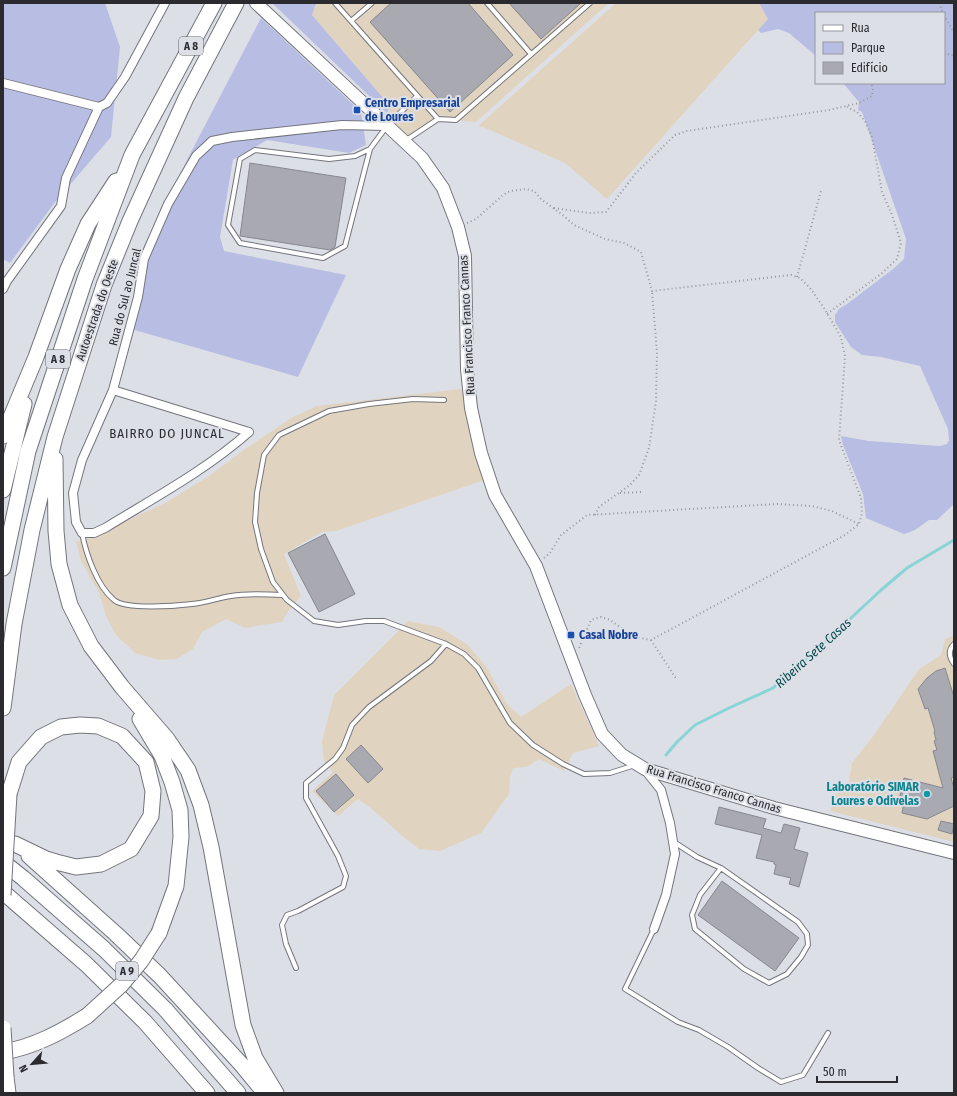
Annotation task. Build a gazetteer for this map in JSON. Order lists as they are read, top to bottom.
{
  "streets": {
    "highway": ["A 8", "Autoestrada do Oeste", "A 9"],
    "street": ["Rua do Sul ao Juncal", "Rua Francisco Franco Cannas"]
  },
  "crossings": [
    ["Rua do Sul ao Juncal", "Rua Francisco Franco Cannas"]
  ],
  "districts": ["BAIRRO DO JUNCAL"],
  "water": ["Ribeira Sete Casas"],
  "places": {
    "transit": ["Centro Empresarial de Loures", "Casal Nobre"],
    "other": ["Laboratório SIMAR Loures e Odivelas"]
  },
  "legend": ["Rua", "Parque", "Edifício"],
  "scale_bar": "50 m",
  "north": "bottom left"
}
